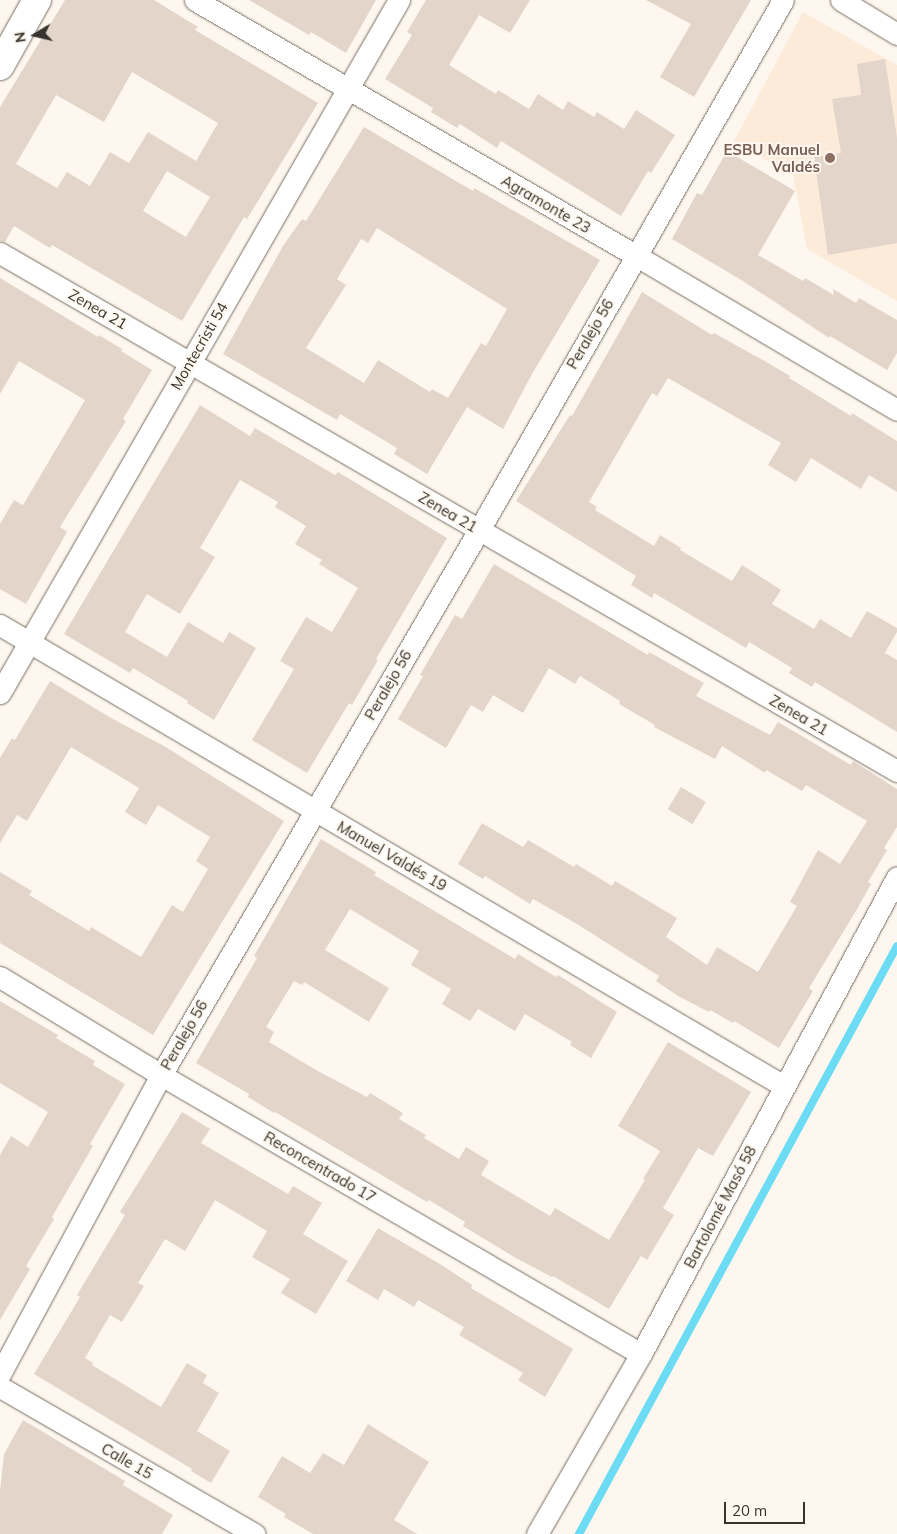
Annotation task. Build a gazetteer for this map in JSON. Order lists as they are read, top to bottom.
{
  "streets": {
    "street": [
      "Agramonte 23",
      "Zenea 21",
      "Peralejo 56",
      "Montecristi 54",
      "Manuel Valdés 19",
      "Reconcentrado 17",
      "Bartolomé Masó 58",
      "Calle 15"
    ]
  },
  "crossings": [
    ["Agramonte 23", "Peralejo 56"],
    ["Agramonte 23", "Montecristi 54"],
    ["Zenea 21", "Peralejo 56"],
    ["Zenea 21", "Montecristi 54"],
    ["Peralejo 56", "Manuel Valdés 19"],
    ["Peralejo 56", "Reconcentrado 17"],
    ["Montecristi 54", "Manuel Valdés 19"],
    ["Manuel Valdés 19", "Bartolomé Masó 58"],
    ["Reconcentrado 17", "Bartolomé Masó 58"]
  ],
  "places": ["ESBU Manuel Valdés"],
  "scale_bar": "20 m",
  "north": "left"
}
